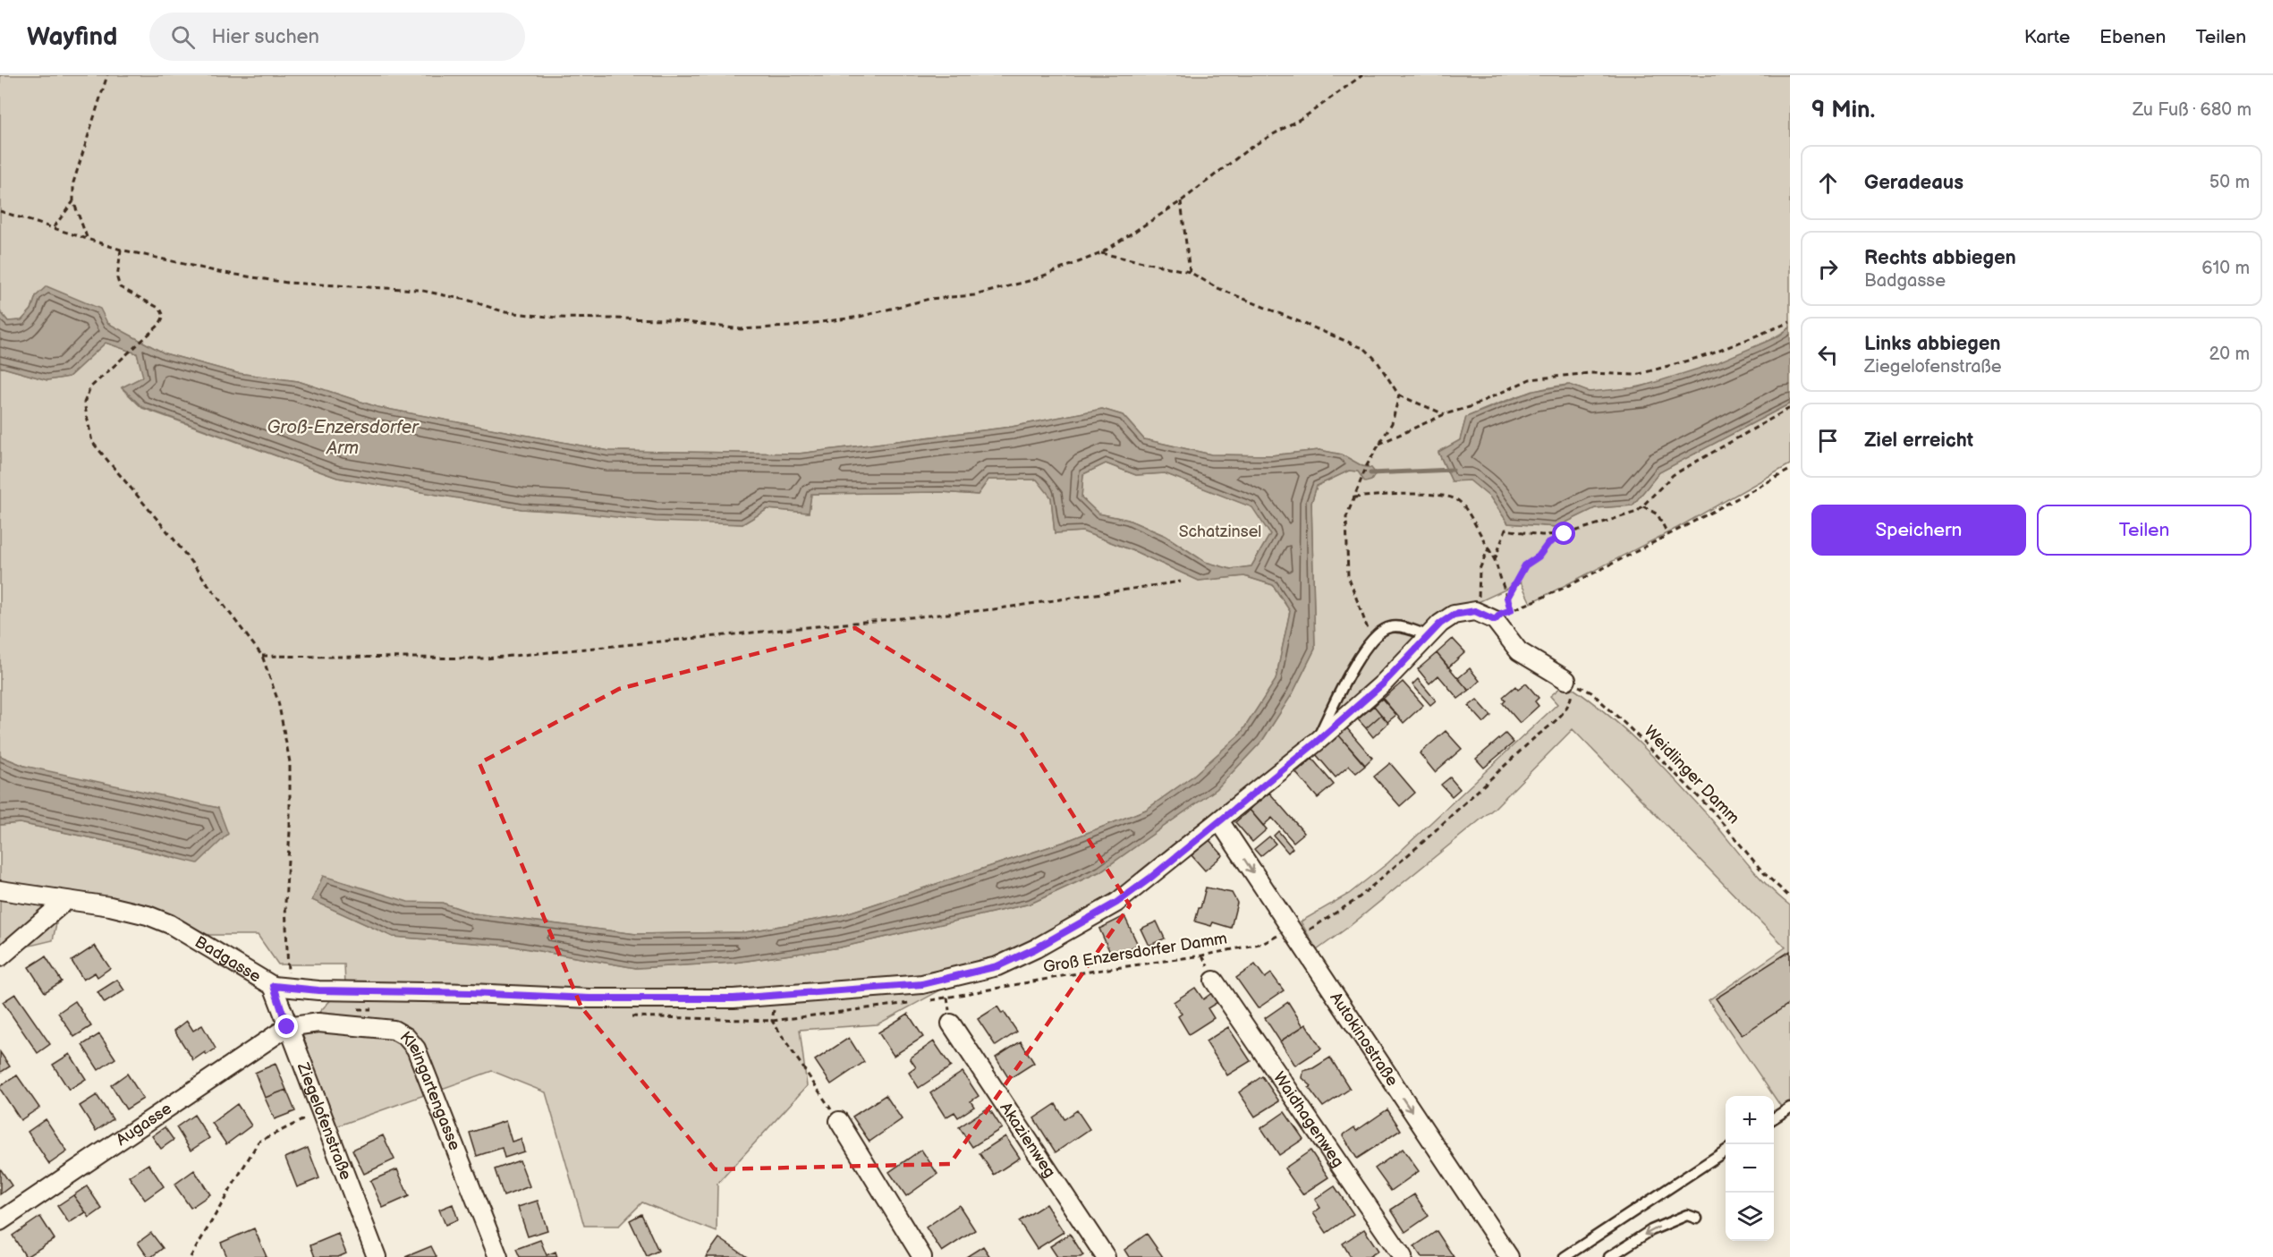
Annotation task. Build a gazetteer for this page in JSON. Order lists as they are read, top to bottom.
{
  "streets": {
    "street": [
      "Badgasse",
      "Autokinostraße",
      "Kleingartengasse",
      "Waidhagenweg",
      "Ziegelofenstraße",
      "Augasse",
      "Akazienweg"
    ],
    "path": ["Weidlinger Damm", "Groß Enzersdorfer Damm"]
  },
  "crossings": [
    ["Weidlinger Damm", "Groß Enzersdorfer Damm"],
    ["Groß Enzersdorfer Damm", "Autokinostraße"],
    ["Badgasse", "Autokinostraße"],
    ["Badgasse", "Ziegelofenstraße"],
    ["Kleingartengasse", "Ziegelofenstraße"],
    ["Kleingartengasse", "Augasse"],
    ["Ziegelofenstraße", "Augasse"]
  ],
  "one_way": ["Autokinostraße"],
  "water": ["Groß-Enzersdorfer Arm"],
  "parks": ["Schatzinsel"],
  "page": {
    "header": "Wayfind",
    "search": "Hier suchen",
    "nav": ["Karte", "Ebenen", "Teilen"],
    "heading": ["9 Min.", "Zu Fuß · 680 m"],
    "list": [
      ["Geradeaus", "50 m"],
      ["Rechts abbiegen", "Badgasse", "610 m"],
      ["Links abbiegen", "Ziegelofenstraße", "20 m"],
      "Ziel erreicht"
    ],
    "buttons": ["Speichern", "Teilen"],
    "map_buttons": ["+", "−"]
  }
}
